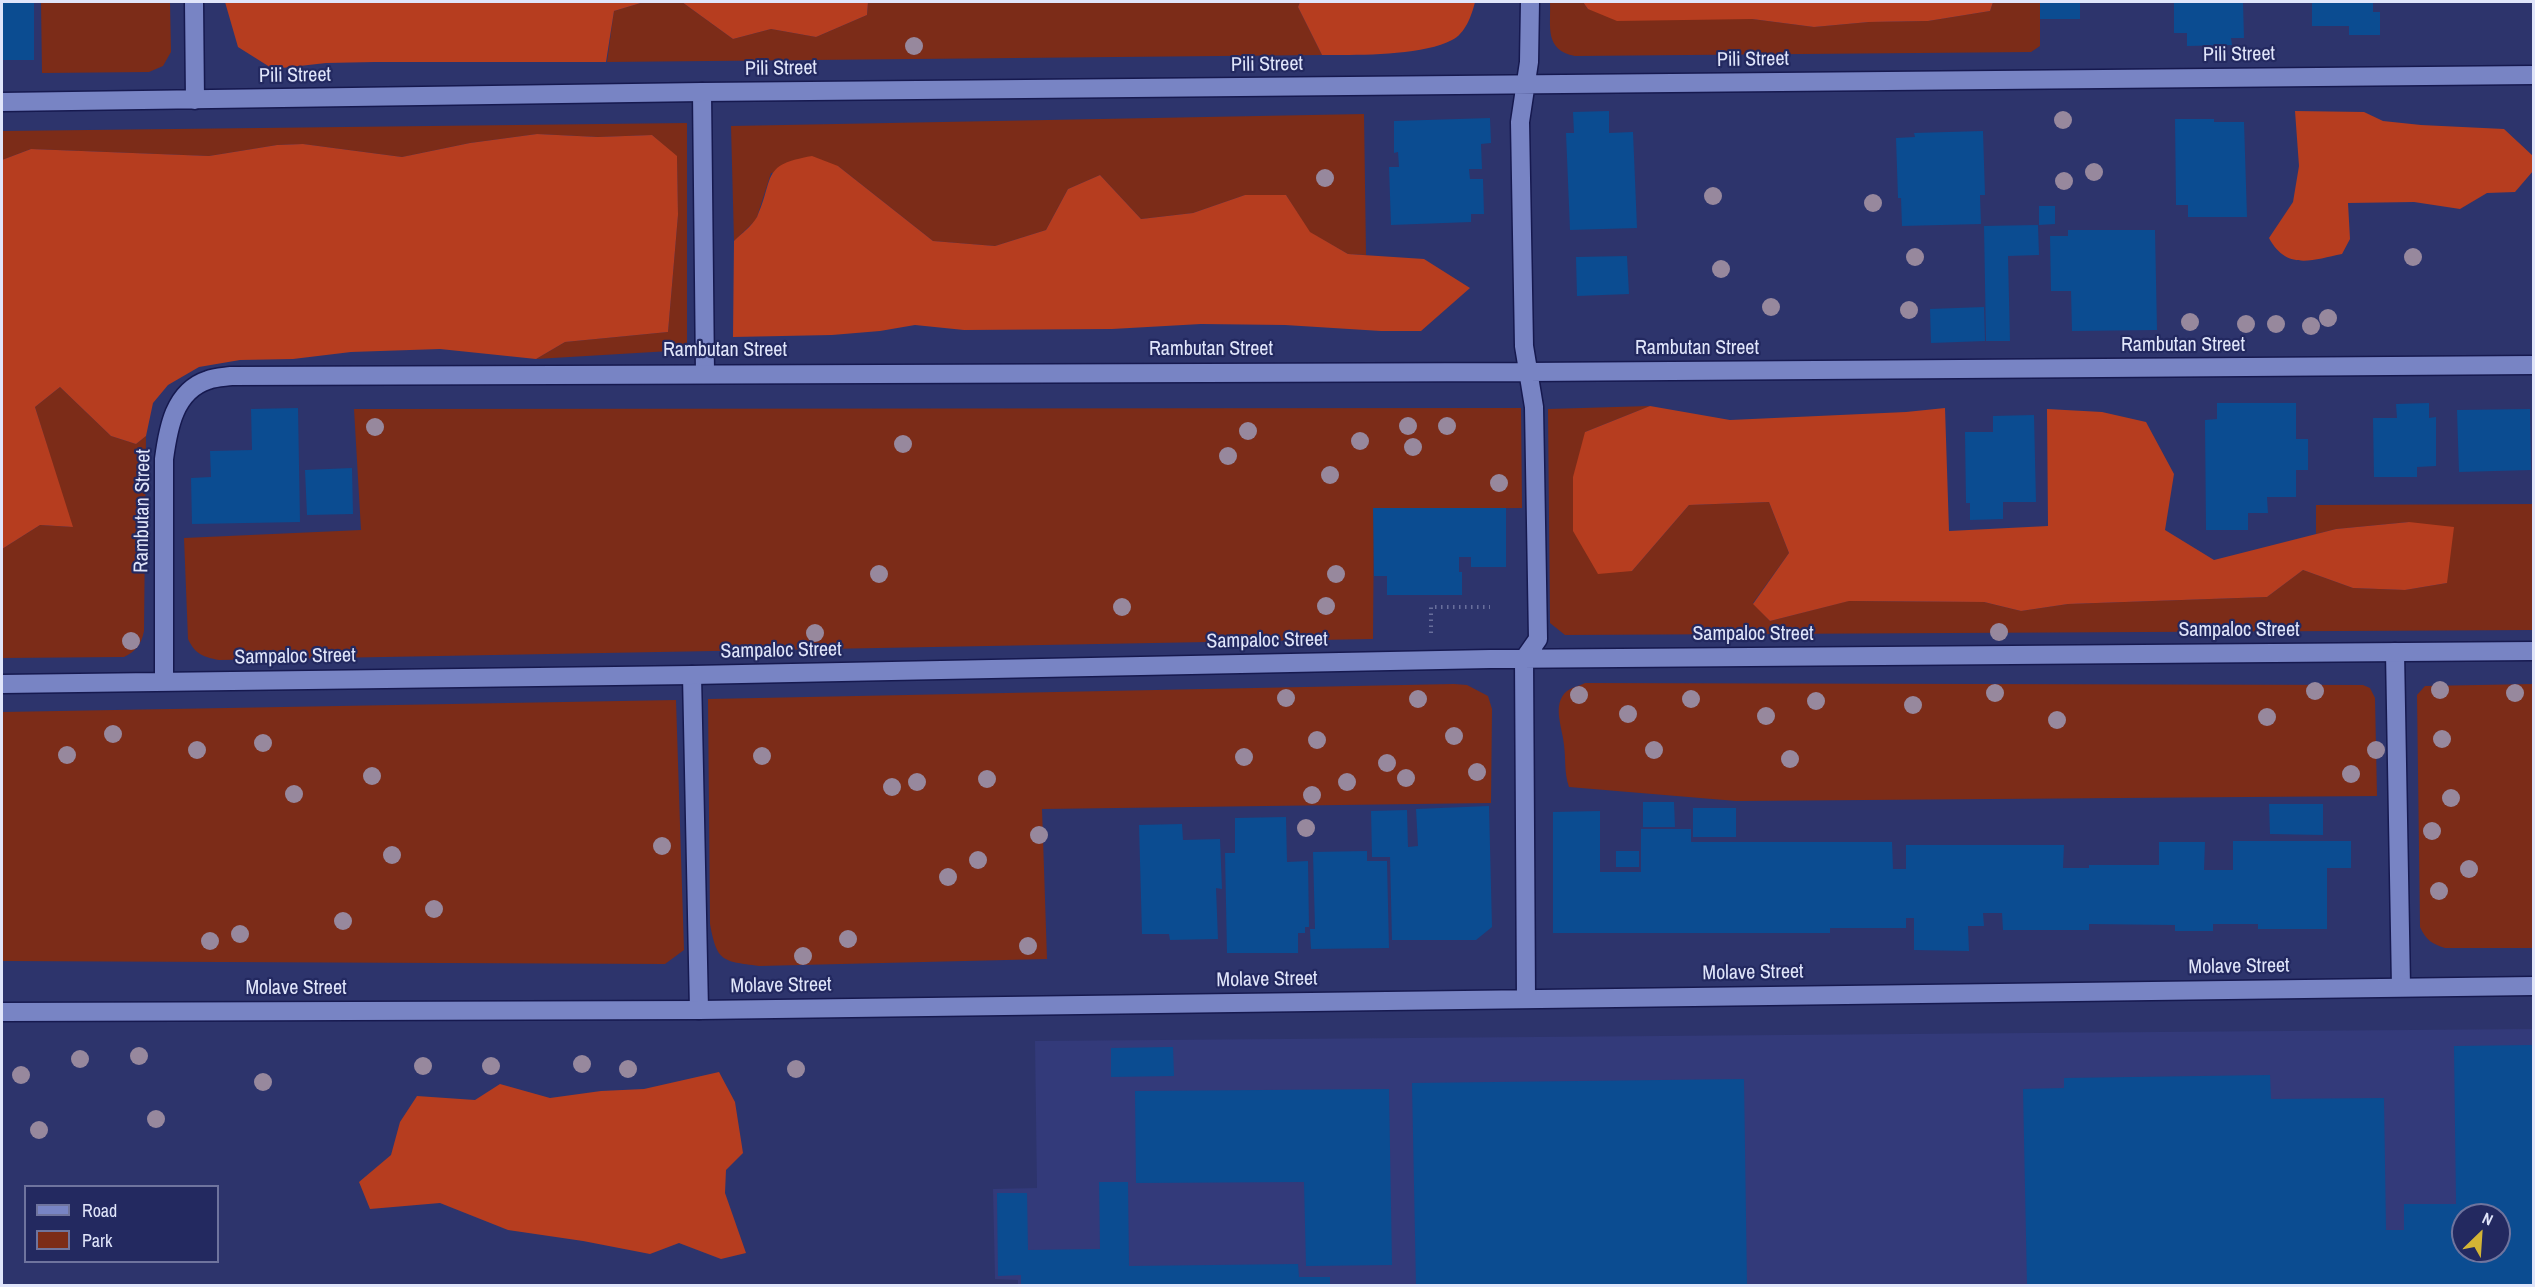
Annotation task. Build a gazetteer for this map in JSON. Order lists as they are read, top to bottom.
{
  "streets": {
    "street": [
      "Pili Street",
      "Rambutan Street",
      "Sampaloc Street",
      "Molave Street"
    ]
  },
  "crossings": [
    ["Rambutan Street", "Sampaloc Street"]
  ],
  "legend": ["Road", "Park"],
  "north": "top right"
}
